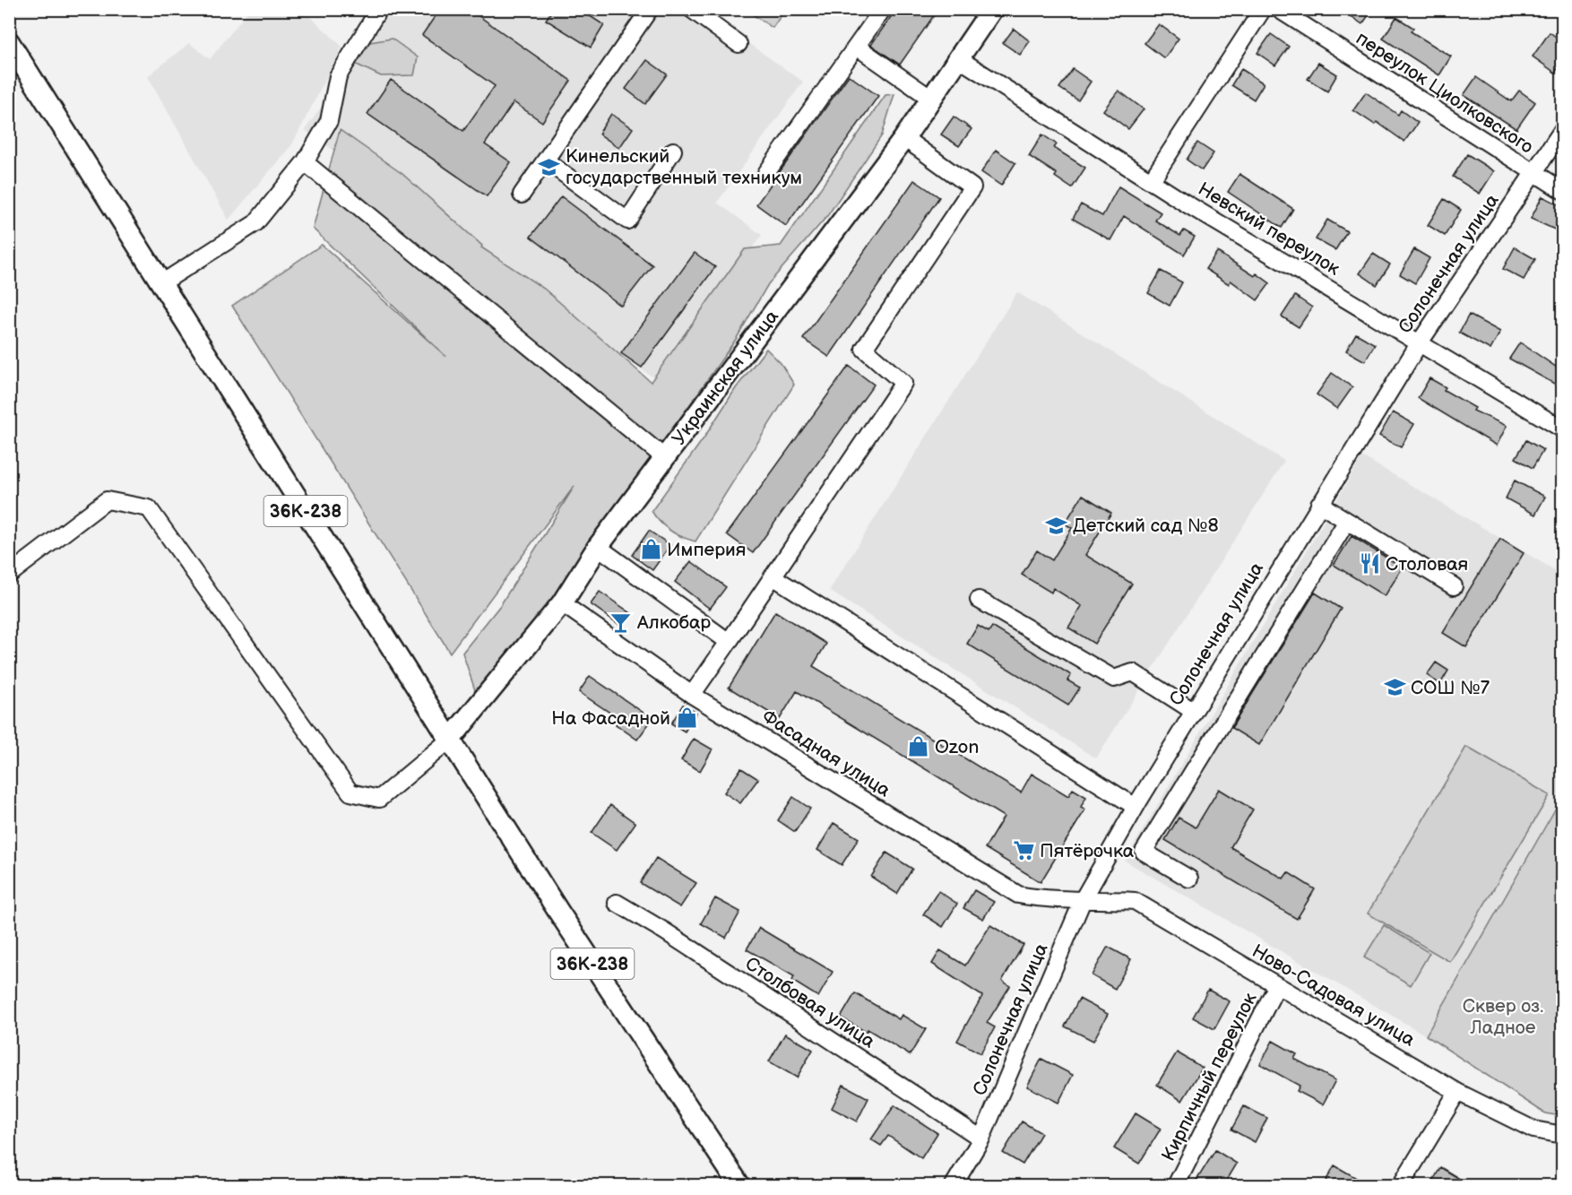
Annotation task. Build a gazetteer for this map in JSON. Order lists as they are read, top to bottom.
{
  "streets": {
    "main road": ["Украинская улица", "36К-238"],
    "street": [
      "переулок Циолковского",
      "Невский переулок",
      "Солонечная улица",
      "Фасадная улица",
      "Ново-Садовая улица",
      "Столбовая улица",
      "Кирпичный переулок"
    ]
  },
  "crossings": [
    ["переулок Циолковского", "Солонечная улица"],
    ["Невский переулок", "Солонечная улица"],
    ["Невский переулок", "Украинская улица"],
    ["Солонечная улица", "Фасадная улица"],
    ["Солонечная улица", "Ново-Садовая улица"],
    ["Солонечная улица", "Столбовая улица"],
    ["Украинская улица", "36К-238"],
    ["Украинская улица", "Фасадная улица"],
    ["Фасадная улица", "Ново-Садовая улица"],
    ["Ново-Садовая улица", "Кирпичный переулок"]
  ],
  "parks": ["Сквер оз. Ладное"],
  "places": {
    "school or university": ["Кинельский государственный техникум", "Детский сад №8", "СОШ №7"],
    "shop": ["Империя", "На Фасадной", "Ozon"],
    "restaurant": ["Столовая"],
    "bar": ["Алкобар"],
    "supermarket": ["Пятёрочка"]
  }
}
